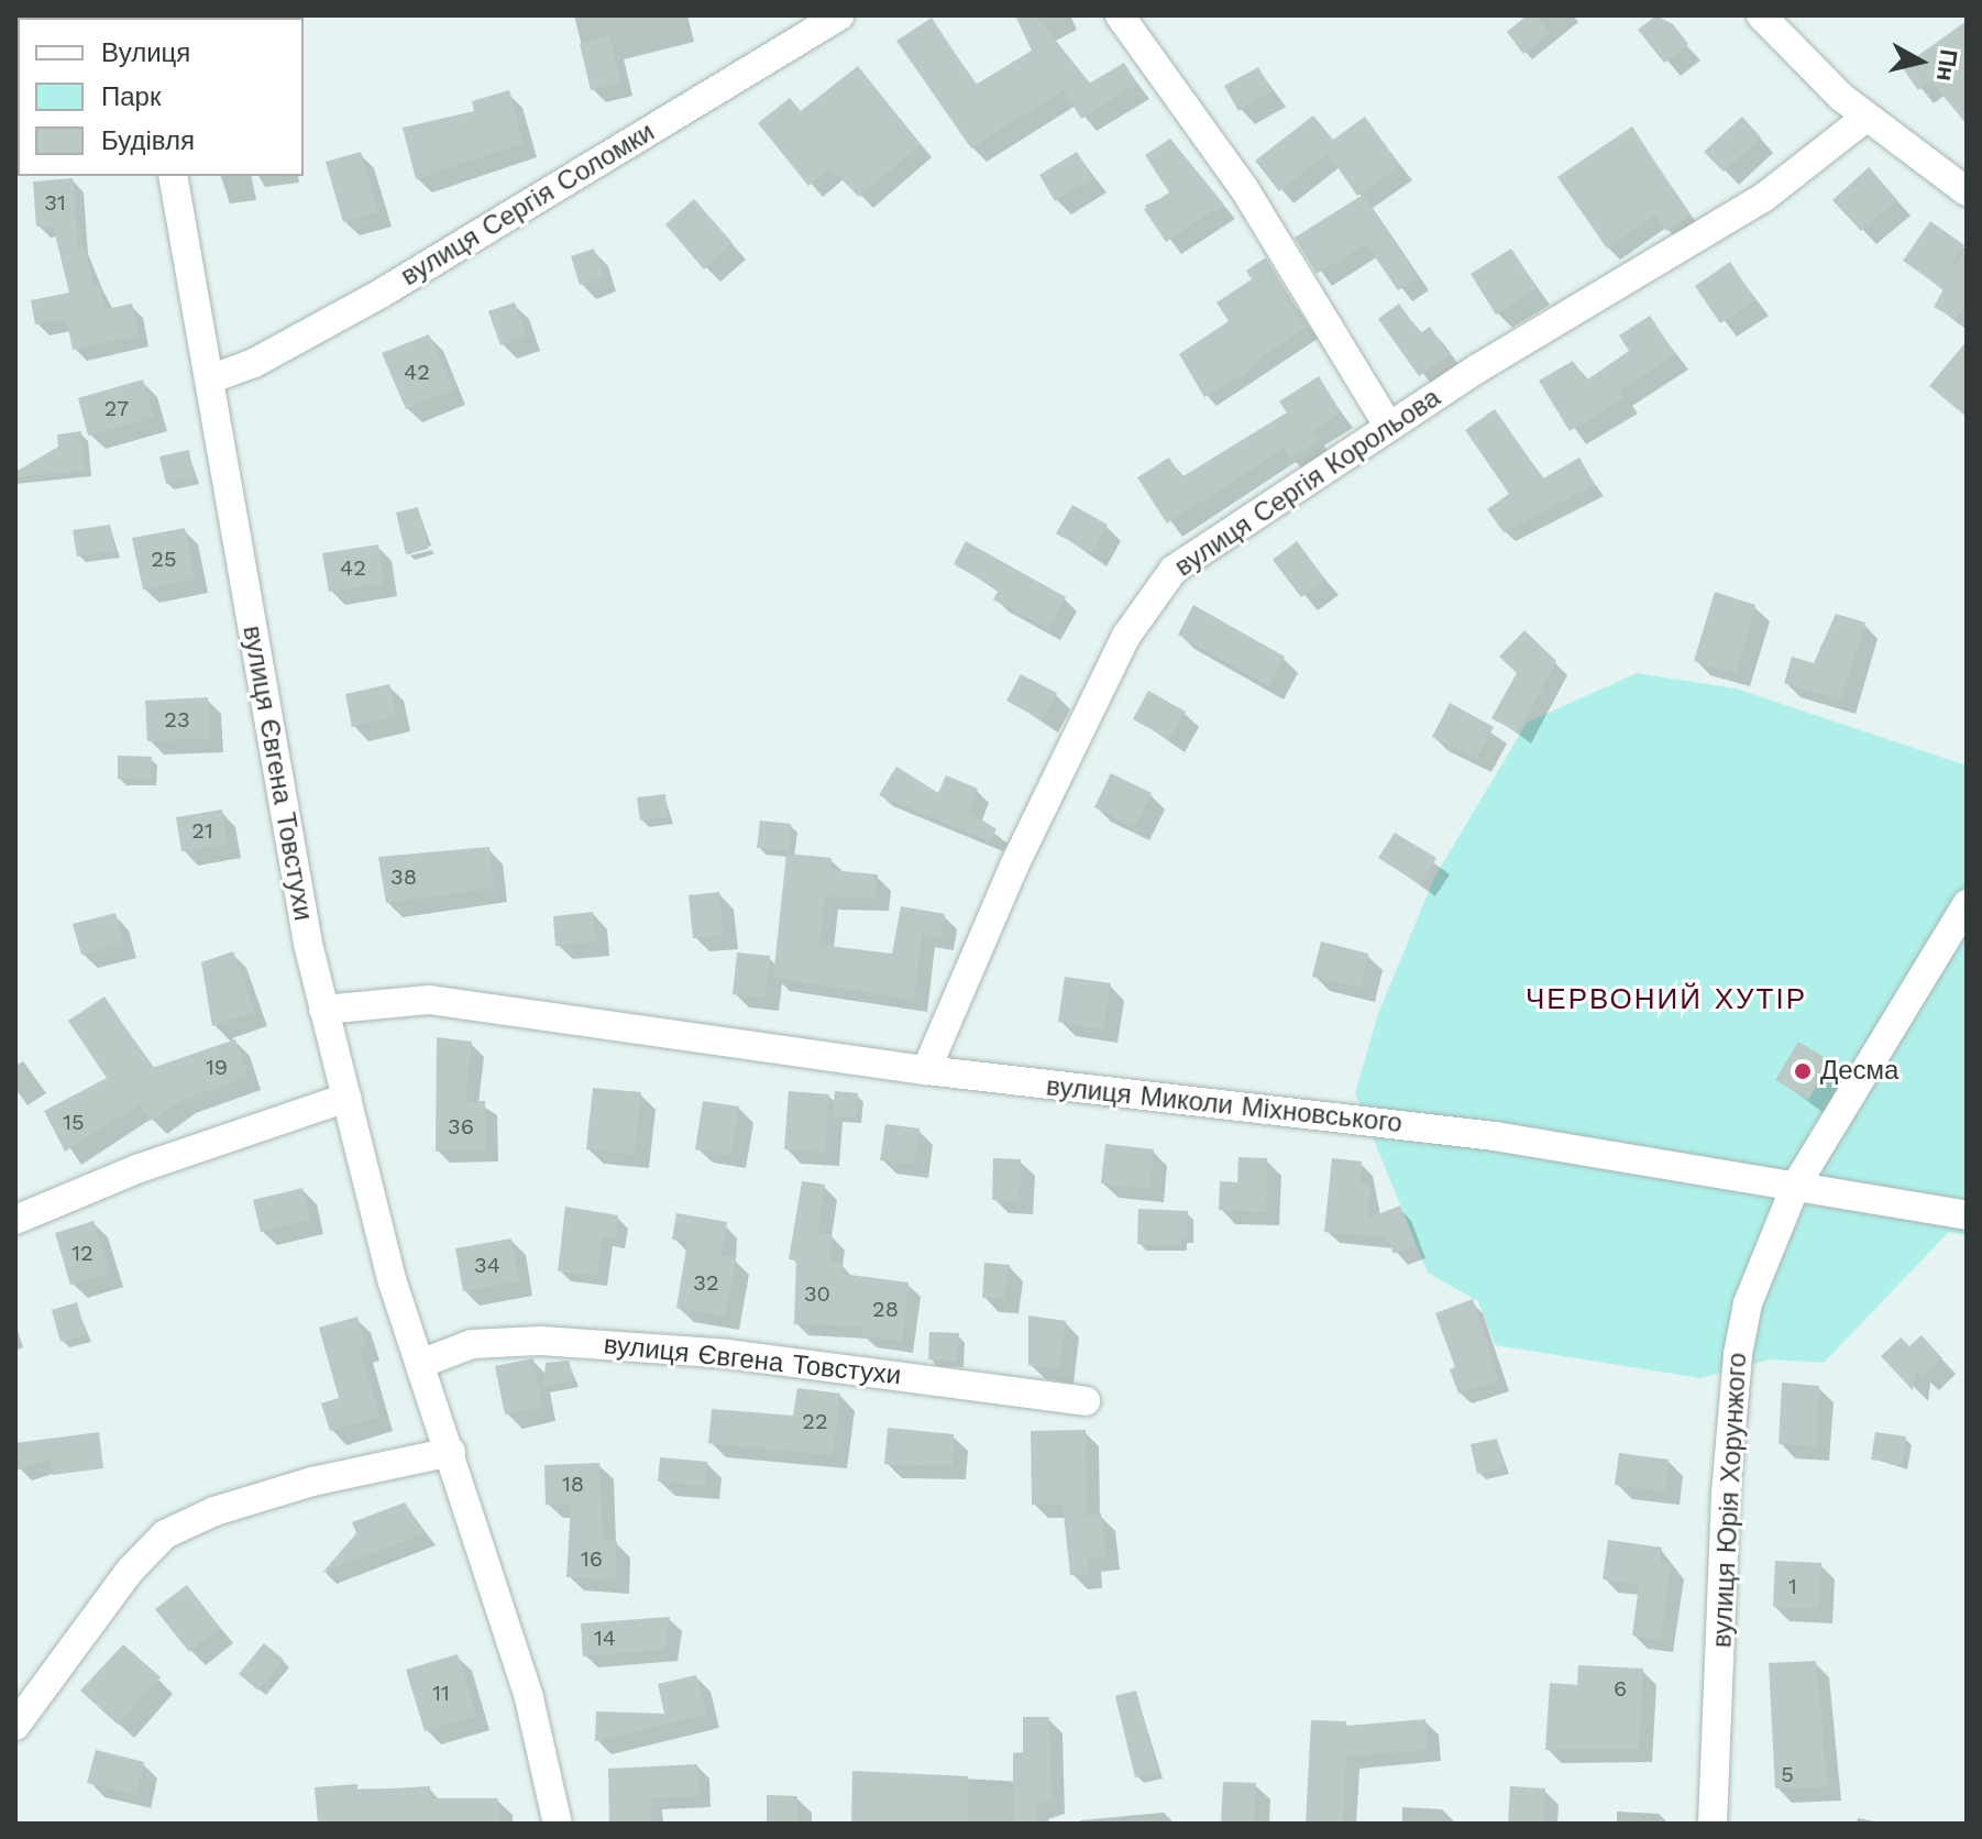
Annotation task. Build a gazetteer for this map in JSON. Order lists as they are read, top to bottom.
{
  "streets": {
    "street": [
      "вулиця Сергія Соломки",
      "вулиця Сергія Корольова",
      "вулиця Євгена Товстухи",
      "вулиця Миколи Міхновського",
      "вулиця Юрія Хорунжого"
    ]
  },
  "crossings": [
    ["вулиця Сергія Соломки", "вулиця Євгена Товстухи"],
    ["вулиця Сергія Корольова", "вулиця Миколи Міхновського"],
    ["вулиця Євгена Товстухи", "вулиця Миколи Міхновського"],
    ["вулиця Миколи Міхновського", "вулиця Юрія Хорунжого"]
  ],
  "districts": ["ЧЕРВОНИЙ ХУТІР"],
  "places": ["Десма"],
  "house_numbers": [
    "31",
    "42",
    "27",
    "25",
    "42",
    "23",
    "21",
    "38",
    "19",
    "15",
    "36",
    "12",
    "34",
    "32",
    "30",
    "28",
    "22",
    "18",
    "16",
    "1",
    "14",
    "6",
    "11",
    "5"
  ],
  "legend": ["Вулиця", "Парк", "Будівля"],
  "north": "right"
}
